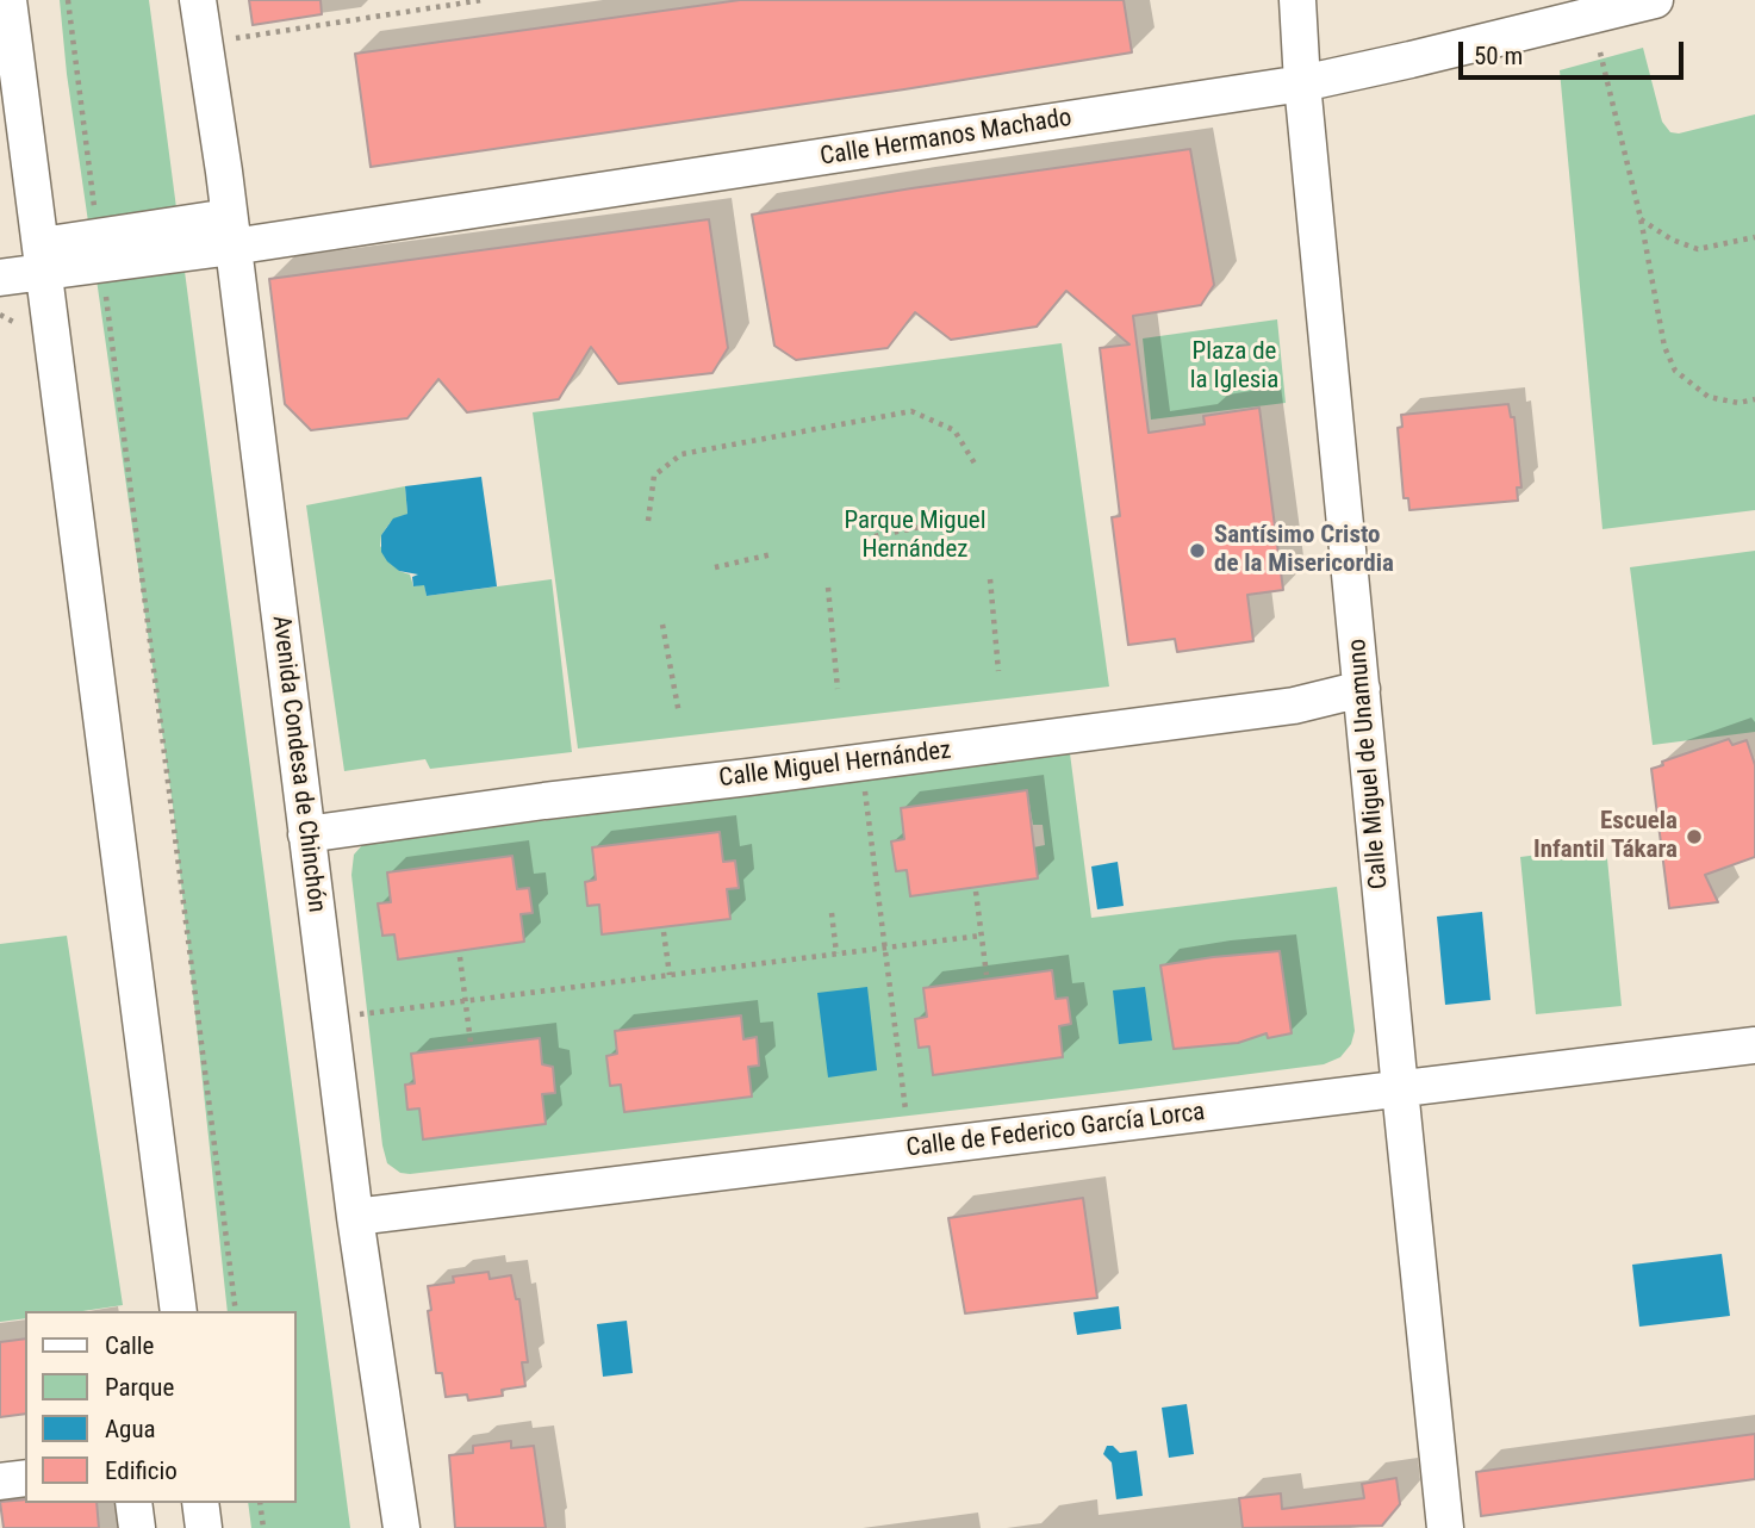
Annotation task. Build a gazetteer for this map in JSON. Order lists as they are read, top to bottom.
{
  "streets": {
    "street": [
      "Calle Hermanos Machado",
      "Avenida Condesa de Chinchón",
      "Calle Miguel de Unamuno",
      "Calle Miguel Hernández",
      "Calle de Federico García Lorca"
    ]
  },
  "crossings": [
    ["Calle Hermanos Machado", "Avenida Condesa de Chinchón"],
    ["Calle Hermanos Machado", "Calle Miguel de Unamuno"],
    ["Avenida Condesa de Chinchón", "Calle Miguel Hernández"],
    ["Avenida Condesa de Chinchón", "Calle de Federico García Lorca"],
    ["Calle Miguel de Unamuno", "Calle Miguel Hernández"],
    ["Calle Miguel de Unamuno", "Calle de Federico García Lorca"]
  ],
  "parks": ["Plaza de la Iglesia", "Parque Miguel Hernández"],
  "places": ["Santísimo Cristo de la Misericordia", "Escuela Infantil Tákara"],
  "legend": [
    "Calle",
    "Parque",
    "Agua",
    "Edificio"
  ],
  "scale_bar": "50 m"
}
